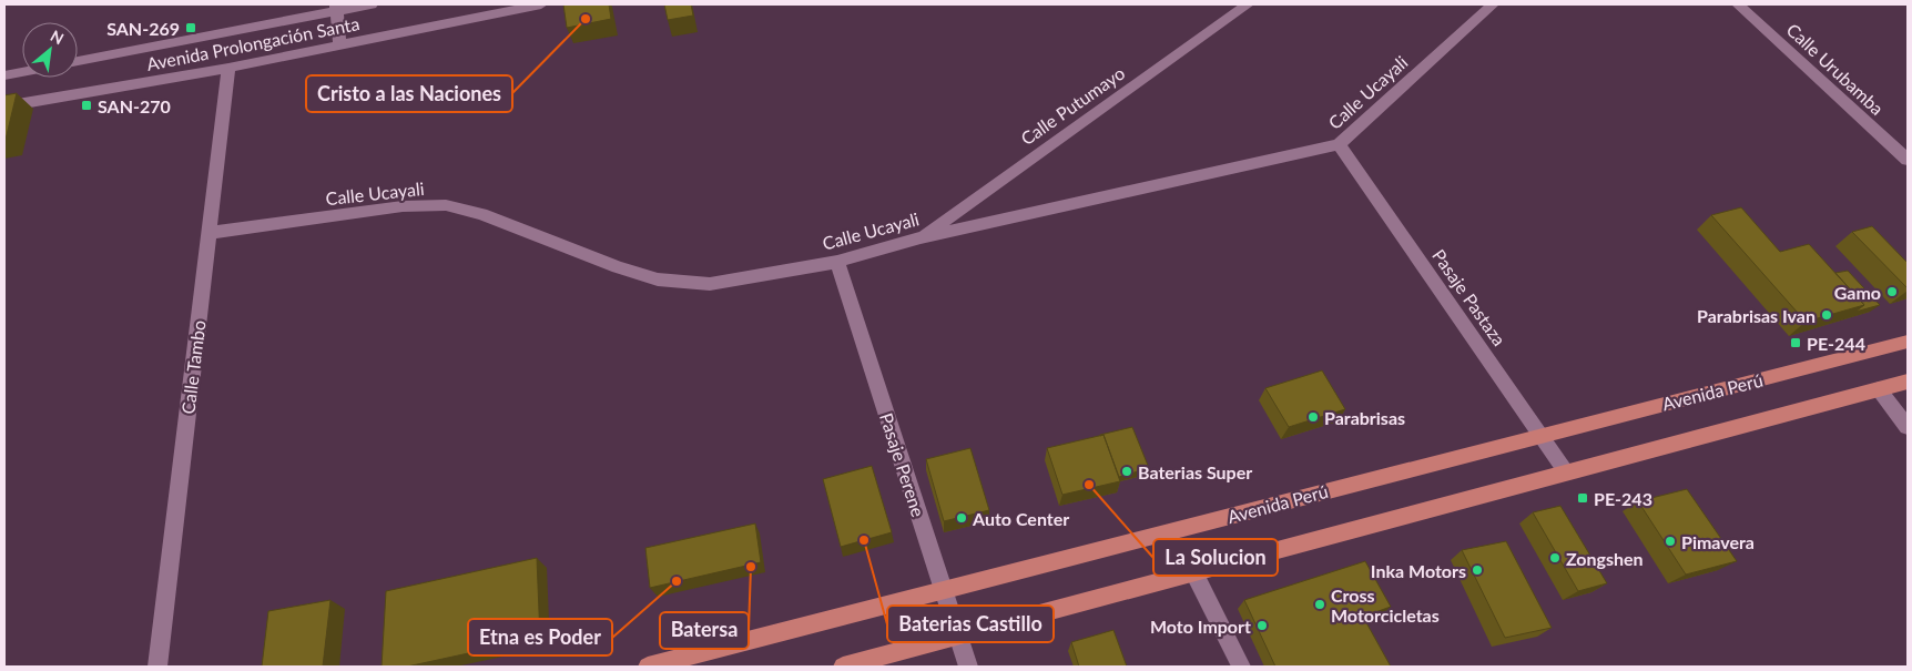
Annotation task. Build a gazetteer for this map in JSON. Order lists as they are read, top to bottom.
{
  "streets": {
    "main road": ["Avenida Perú"],
    "street": [
      "Avenida Prolongación Santa",
      "Calle Urubamba",
      "Calle Ucayali",
      "Calle Putumayo",
      "Pasaje Pastaza",
      "Calle Tambo",
      "Pasaje Perene"
    ]
  },
  "crossings": [
    ["Avenida Prolongación Santa", "Calle Tambo"],
    ["Calle Ucayali", "Calle Putumayo"],
    ["Calle Ucayali", "Pasaje Pastaza"],
    ["Calle Ucayali", "Calle Tambo"],
    ["Calle Ucayali", "Pasaje Perene"],
    ["Pasaje Pastaza", "Avenida Perú"],
    ["Avenida Perú", "Pasaje Perene"]
  ],
  "places": {
    "other": [
      "Cristo a las Naciones",
      "Gamo",
      "Parabrisas Ivan",
      "Parabrisas",
      "Baterias Super",
      "La Solucion",
      "Auto Center",
      "Baterias Castillo",
      "Pimavera",
      "Zongshen",
      "Batersa",
      "Inka Motors",
      "Etna es Poder",
      "Cross Motorcicletas",
      "Moto Import"
    ],
    "transit": [
      "SAN-269",
      "SAN-270",
      "PE-244",
      "PE-243"
    ]
  },
  "north": "top right"
}
